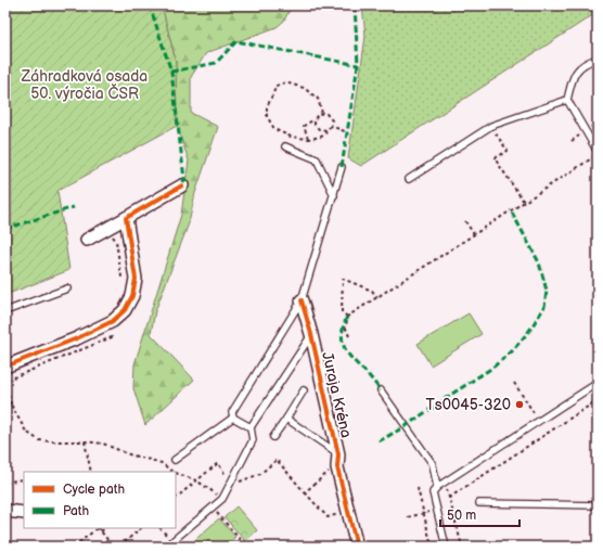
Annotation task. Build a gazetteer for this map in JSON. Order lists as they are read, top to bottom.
{
  "streets": {
    "street": ["Juraja Kréna"]
  },
  "parks": ["Záhradková osada 50. výročia ČSR"],
  "places": ["Ts0045-320"],
  "legend": ["Cycle path", "Path"],
  "scale_bar": "50 m"
}
